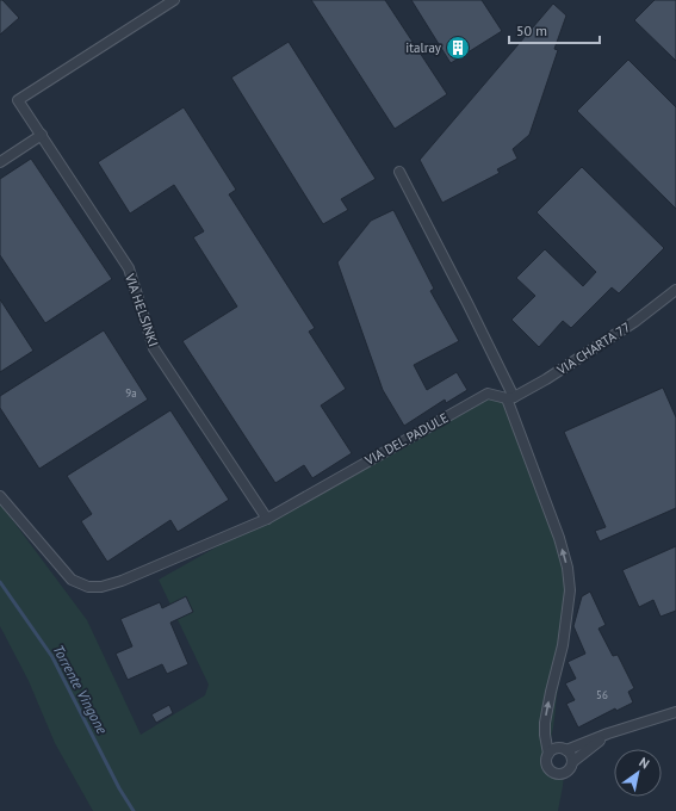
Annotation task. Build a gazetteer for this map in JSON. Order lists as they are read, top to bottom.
{
  "streets": {
    "street": ["VIA HELSINKI", "VIA CHARTA 77", "VIA DEL PADULE"]
  },
  "crossings": [
    ["VIA HELSINKI", "VIA DEL PADULE"],
    ["VIA CHARTA 77", "VIA DEL PADULE"]
  ],
  "water": ["Torrente Vingone"],
  "places": {
    "building": ["italray"]
  },
  "house_numbers": ["9a", "56"],
  "scale_bar": "50 m",
  "north": "top right"
}
